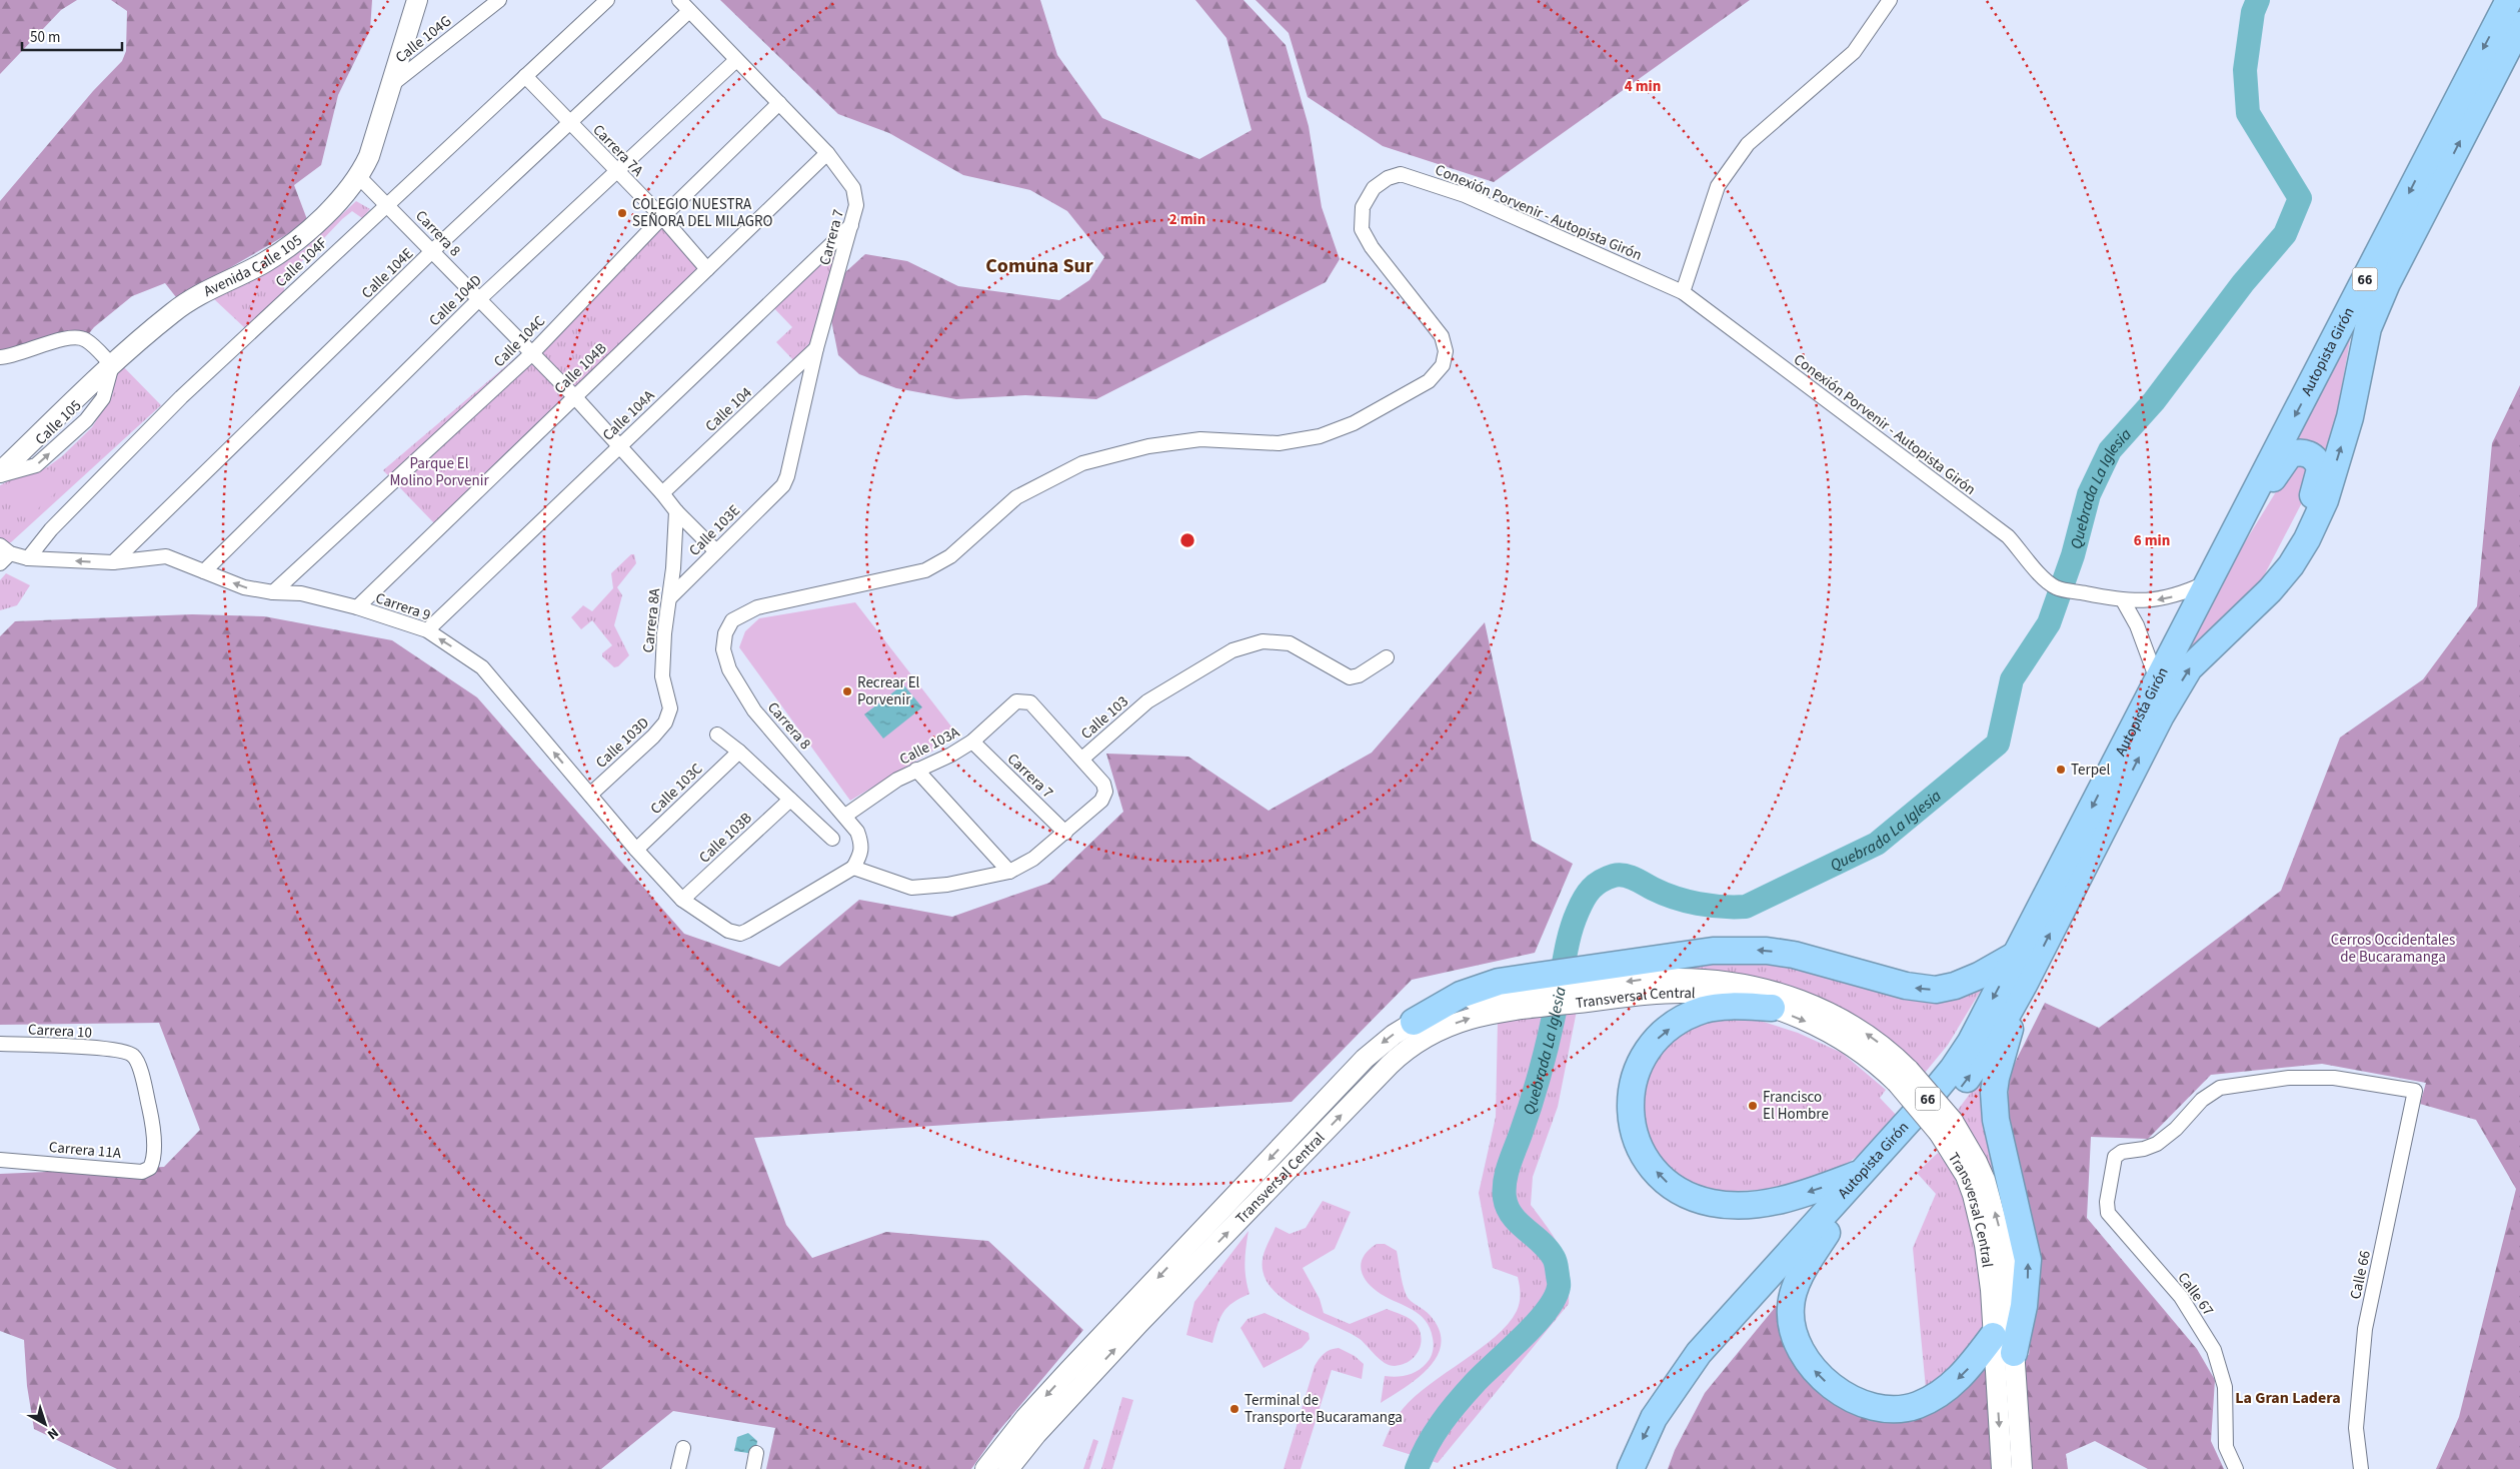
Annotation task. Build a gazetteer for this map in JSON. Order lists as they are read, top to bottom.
{
  "streets": {
    "highway": ["66", "Autopista Girón"],
    "main road": ["Avenida Calle 105", "Transversal Central"],
    "street": [
      "Calle 104G",
      "Carrera 7A",
      "Conexión Porvenir - Autopista Girón",
      "Carrera 8",
      "Carrera 7",
      "Calle 104F",
      "Calle 104E",
      "Calle 104D",
      "Calle 104C",
      "Calle 104B",
      "Calle 104",
      "Calle 104A",
      "Calle 103E",
      "Carrera 9",
      "Carrera 8A",
      "Calle 103",
      "Calle 103D",
      "Calle 103A",
      "Calle 103C",
      "Calle 103B",
      "Carrera 10",
      "Carrera 11A",
      "Calle 66",
      "Calle 67"
    ]
  },
  "crossings": [
    ["Calle 104G", "Avenida Calle 105"],
    ["Carrera 7A", "Calle 104F"],
    ["Carrera 7A", "Calle 104E"],
    ["Carrera 7A", "Calle 104D"],
    ["Carrera 7A", "Calle 104C"],
    ["Carrera 7A", "Calle 104B"],
    ["Conexión Porvenir - Autopista Girón", "Carrera 8"],
    ["Conexión Porvenir - Autopista Girón", "Autopista Girón"],
    ["Carrera 8", "Calle 104F"],
    ["Carrera 8", "Avenida Calle 105"],
    ["Carrera 8", "Calle 104E"],
    ["Carrera 8", "Calle 104D"],
    ["Carrera 8", "Calle 104C"],
    ["Carrera 8", "Calle 104B"],
    ["Carrera 8", "Calle 104"],
    ["Carrera 8", "Calle 104A"],
    ["Carrera 8", "Calle 103E"],
    ["Carrera 8", "Carrera 9"],
    ["Carrera 8", "Carrera 8A"],
    ["Carrera 8", "Calle 103"],
    ["Carrera 8", "Calle 103A"],
    ["Carrera 7", "Calle 104E"],
    ["Carrera 7", "Calle 104D"],
    ["Carrera 7", "Calle 104C"],
    ["Carrera 7", "Calle 104B"],
    ["Carrera 7", "Calle 104"],
    ["Carrera 7", "Calle 104A"],
    ["Carrera 7", "Calle 103E"],
    ["Carrera 7", "Calle 103"],
    ["Carrera 7", "Calle 103A"],
    ["Calle 104F", "Carrera 9"],
    ["Calle 104E", "Carrera 9"],
    ["Calle 104D", "Carrera 9"],
    ["Calle 104C", "Carrera 9"],
    ["Calle 104B", "Carrera 9"],
    ["Calle 104A", "Carrera 9"],
    ["Calle 103E", "Carrera 8A"],
    ["Carrera 9", "Calle 103"],
    ["Carrera 9", "Calle 103D"],
    ["Carrera 9", "Calle 103C"],
    ["Carrera 9", "Calle 103B"],
    ["Carrera 8A", "Calle 103D"],
    ["Calle 103", "Calle 103A"],
    ["Carrera 10", "Carrera 11A"],
    ["Calle 66", "Calle 67"]
  ],
  "one_way": ["Carrera 9"],
  "districts": ["Comuna Sur", "La Gran Ladera"],
  "water": ["Quebrada La Iglesia"],
  "parks": ["Parque El Molino Porvenir", "Cerros Occidentales de Bucaramanga"],
  "places": [
    "COLEGIO NUESTRA SEÑORA DEL MILAGRO",
    "Recrear El Porvenir",
    "Terpel",
    "Francisco El Hombre",
    "Terminal de Transporte Bucaramanga"
  ],
  "scale_bar": "50 m",
  "north": "bottom right",
  "rings": ["4 min", "2 min", "6 min"]
}
